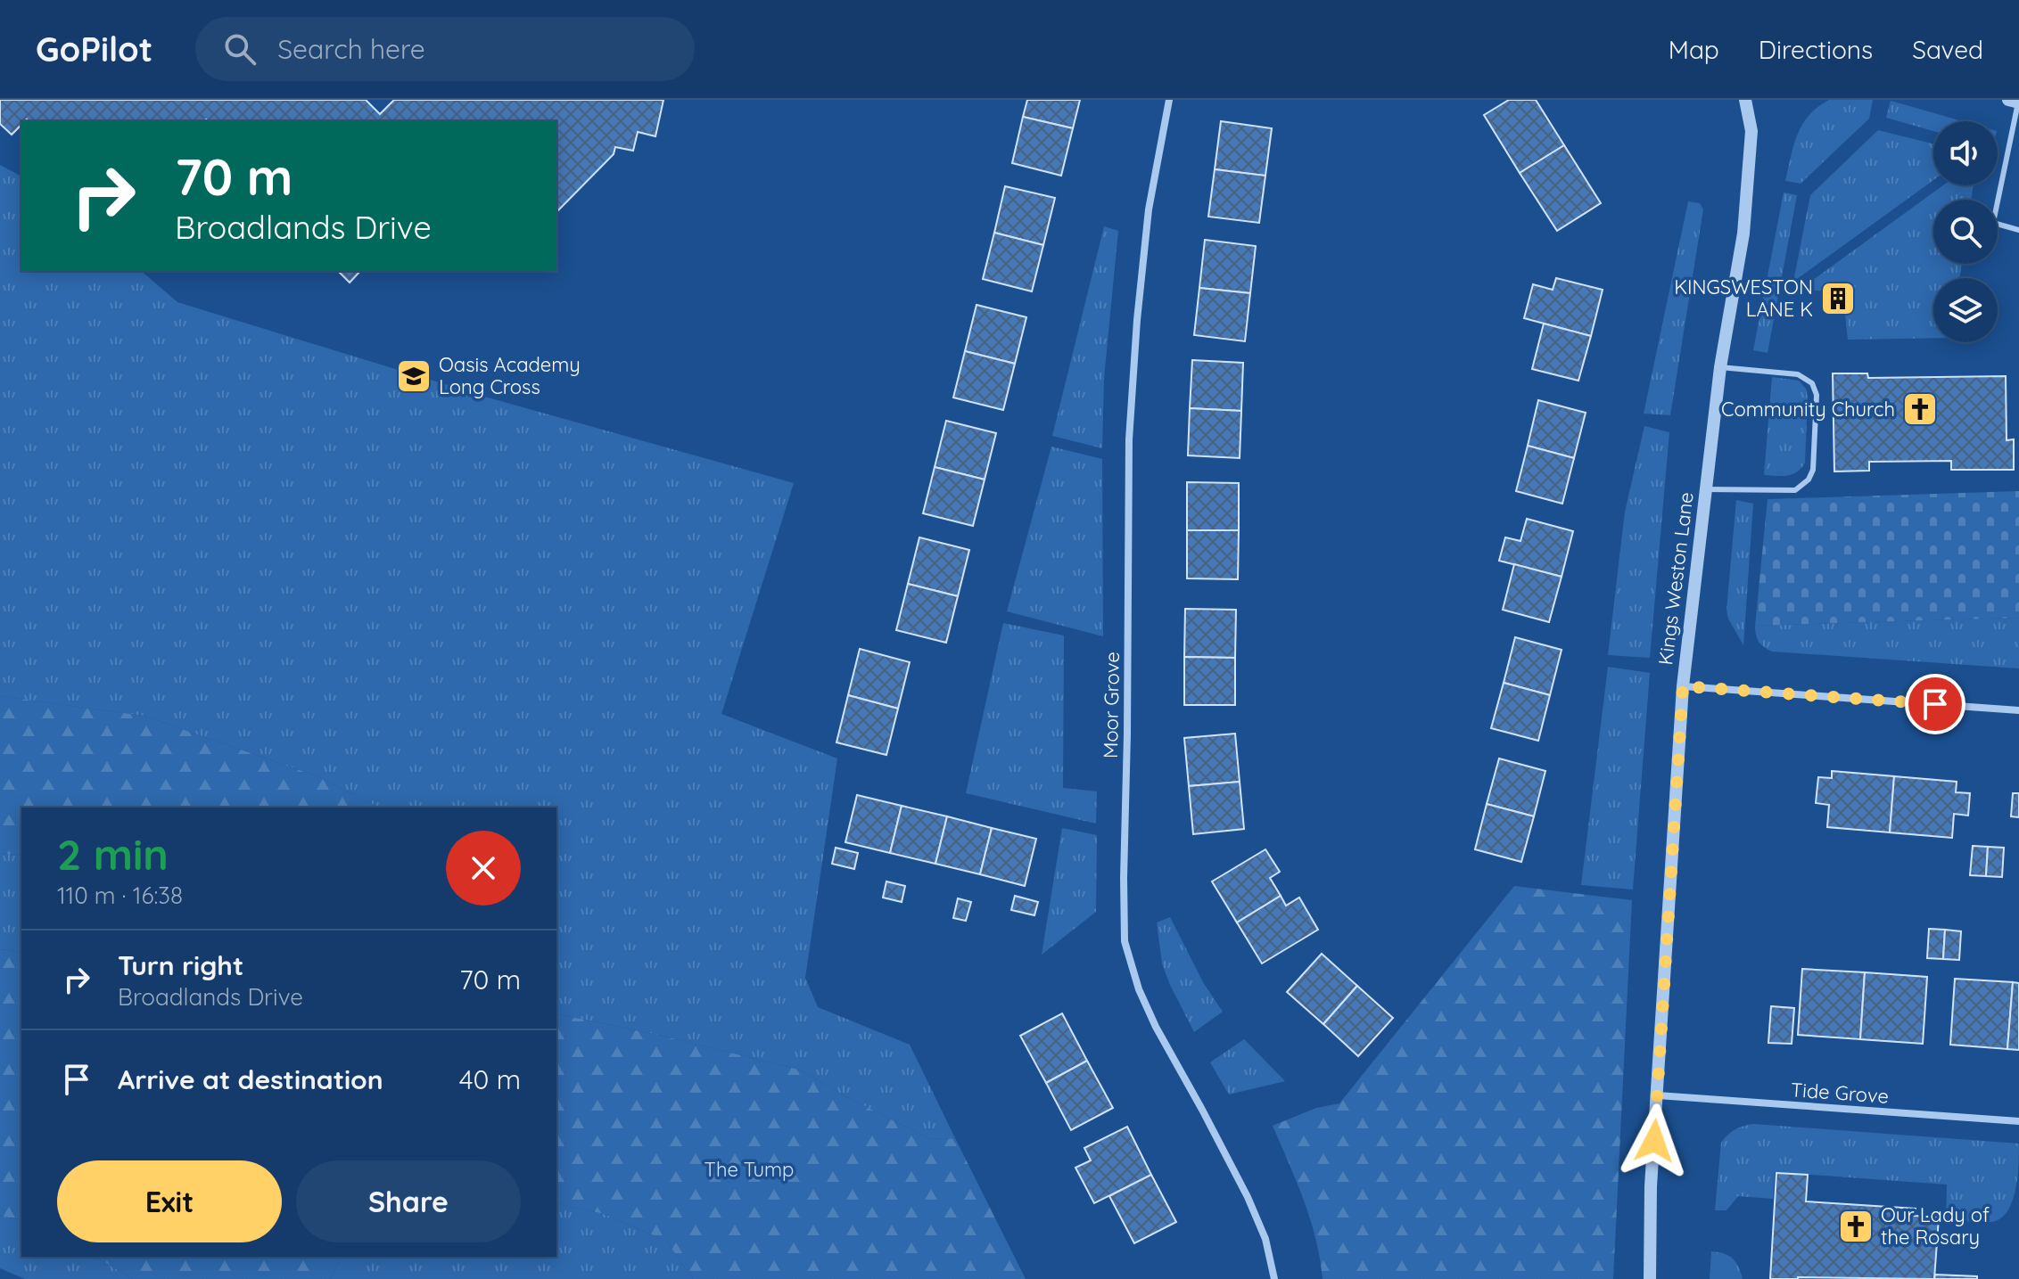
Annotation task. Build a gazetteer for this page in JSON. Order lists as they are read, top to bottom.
{
  "streets": {
    "street": ["Kings Weston Lane", "Moor Grove", "Tide Grove"]
  },
  "crossings": [
    ["Kings Weston Lane", "Tide Grove"]
  ],
  "parks": ["The Tump"],
  "places": {
    "building": ["KINGSWESTON LANE K"],
    "school or university": ["Oasis Academy Long Cross"],
    "church": ["Community Church", "Our Lady of the Rosary"]
  },
  "page": {
    "header": "GoPilot",
    "search": "Search here",
    "nav": ["Map", "Directions", "Saved"],
    "turn": ["70 m", "Broadlands Drive"],
    "heading": ["2 min", "110 m · 16:38"],
    "list": [
      {
        "name": "Turn right",
        "note": "Broadlands Drive",
        "value": "70 m"
      },
      {
        "name": "Arrive at destination",
        "value": "40 m"
      }
    ],
    "buttons": ["Exit", "Share"]
  }
}
